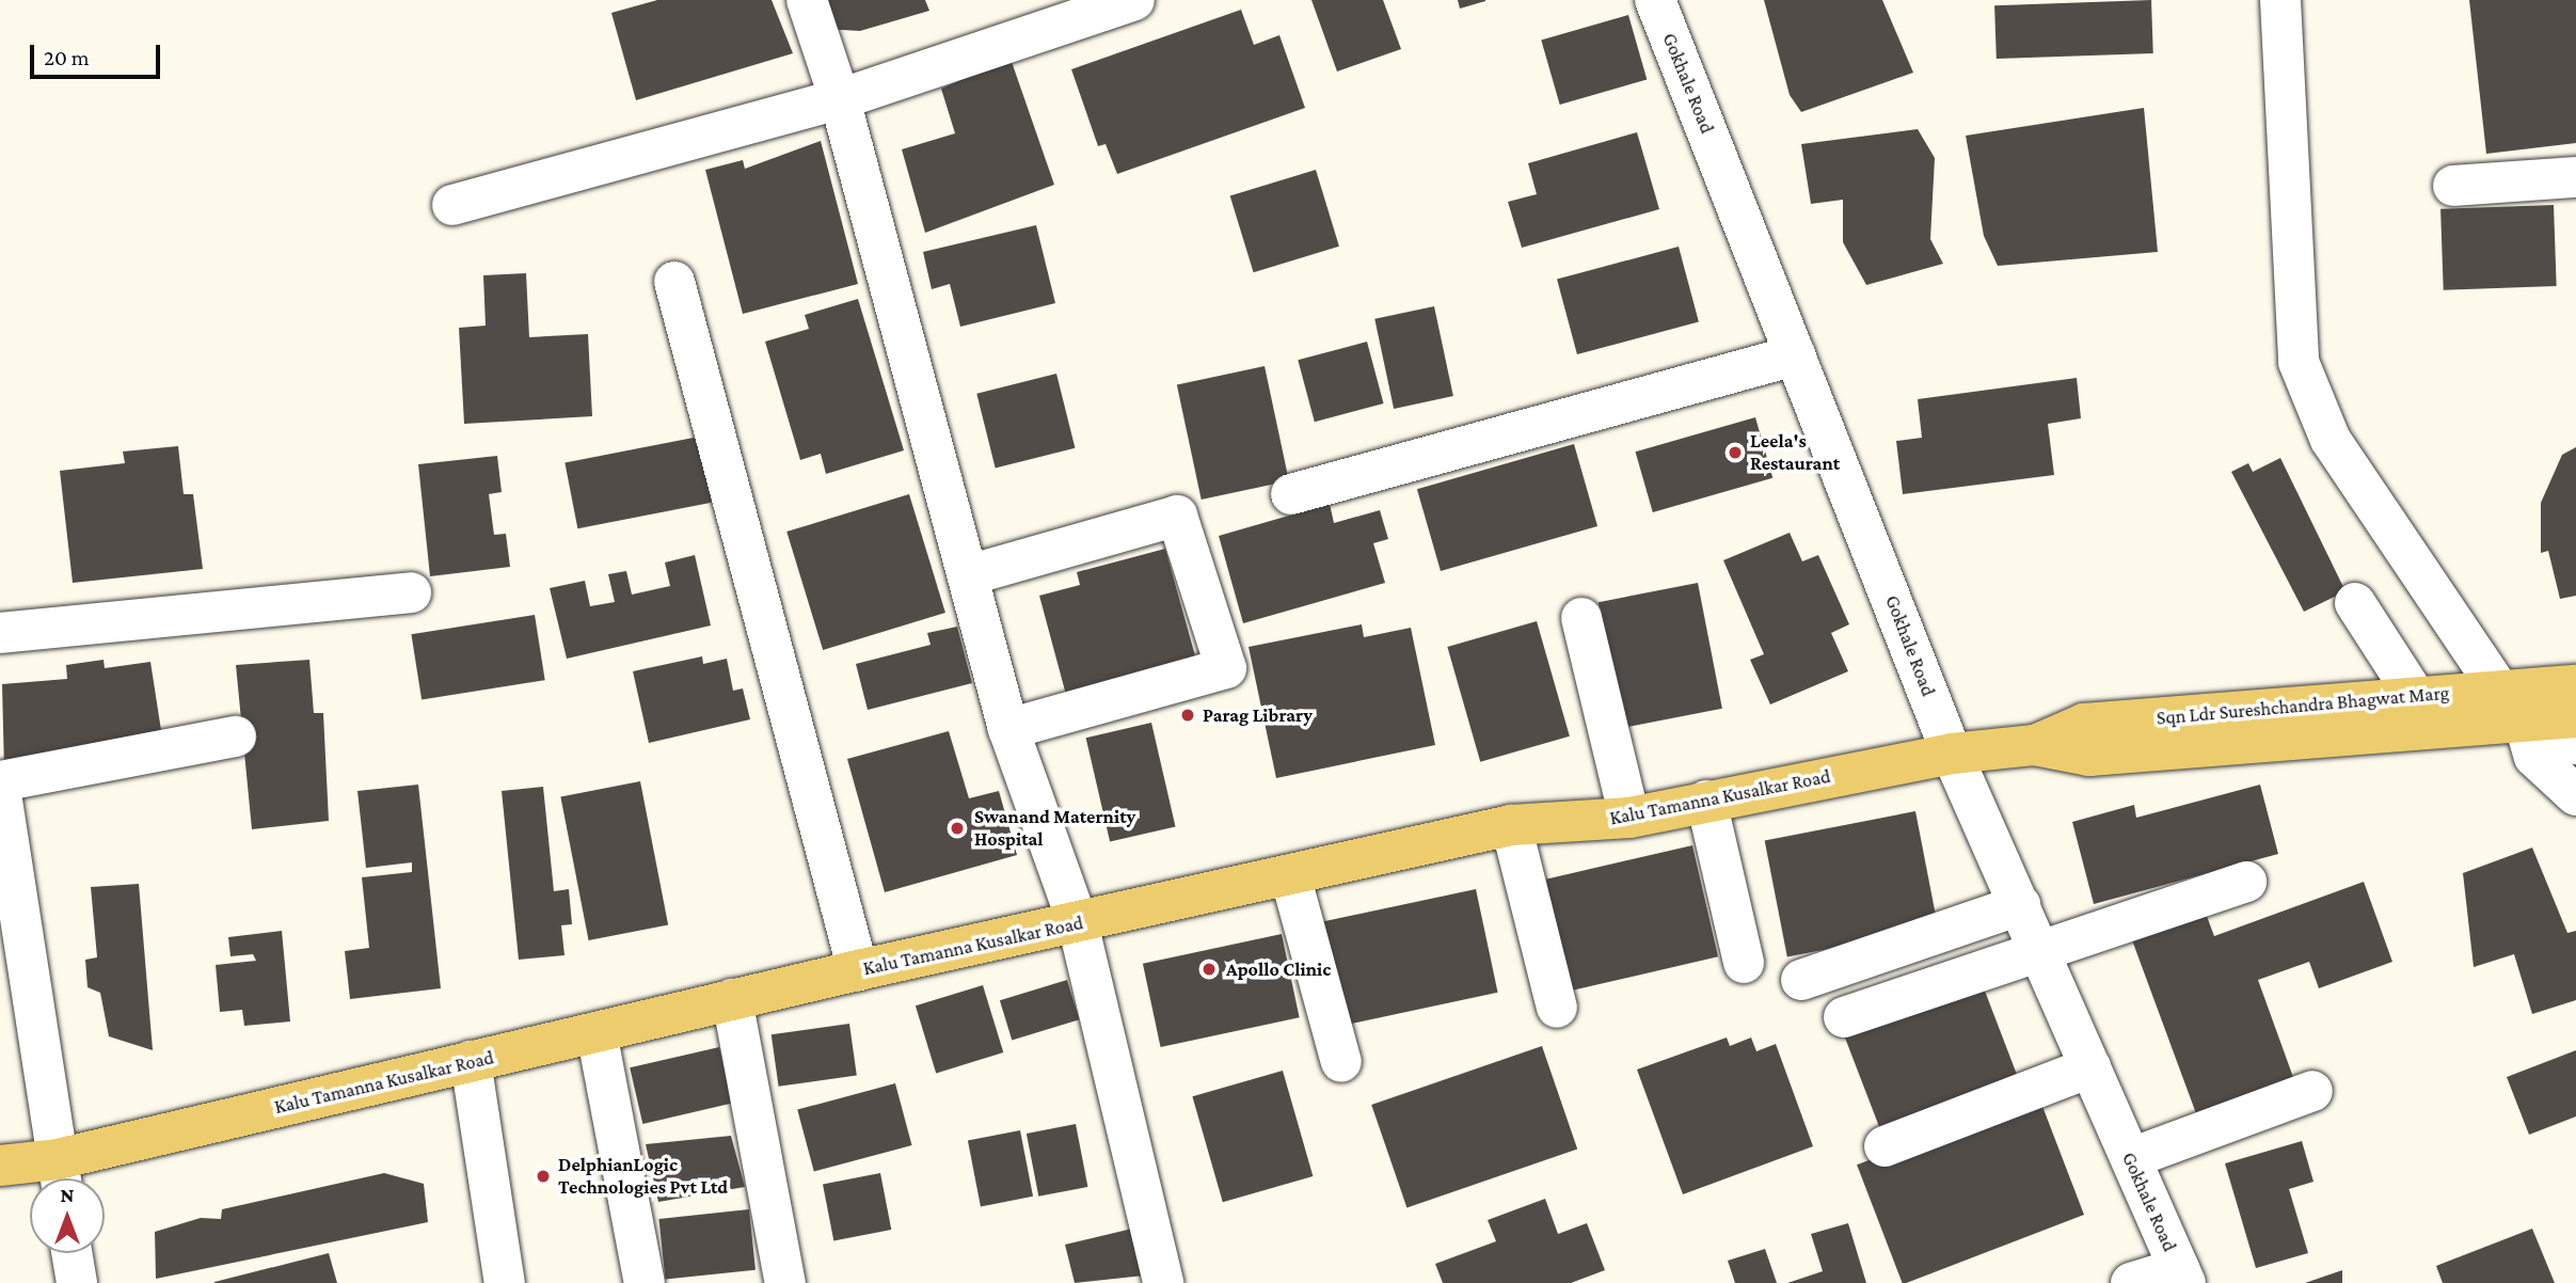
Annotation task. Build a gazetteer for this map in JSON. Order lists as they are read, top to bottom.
{
  "streets": {
    "main road": ["Sqn Ldr Sureshchandra Bhagwat Marg", "Kalu Tamanna Kusalkar Road"],
    "street": ["Gokhale Road"]
  },
  "crossings": [
    ["Gokhale Road", "Sqn Ldr Sureshchandra Bhagwat Marg"],
    ["Gokhale Road", "Kalu Tamanna Kusalkar Road"],
    ["Sqn Ldr Sureshchandra Bhagwat Marg", "Kalu Tamanna Kusalkar Road"]
  ],
  "places": [
    "Leela's Restaurant",
    "Parag Library",
    "Swanand Maternity Hospital",
    "Apollo Clinic",
    "DelphianLogic Technologies Pvt Ltd"
  ],
  "scale_bar": "20 m",
  "north": "top"
}
